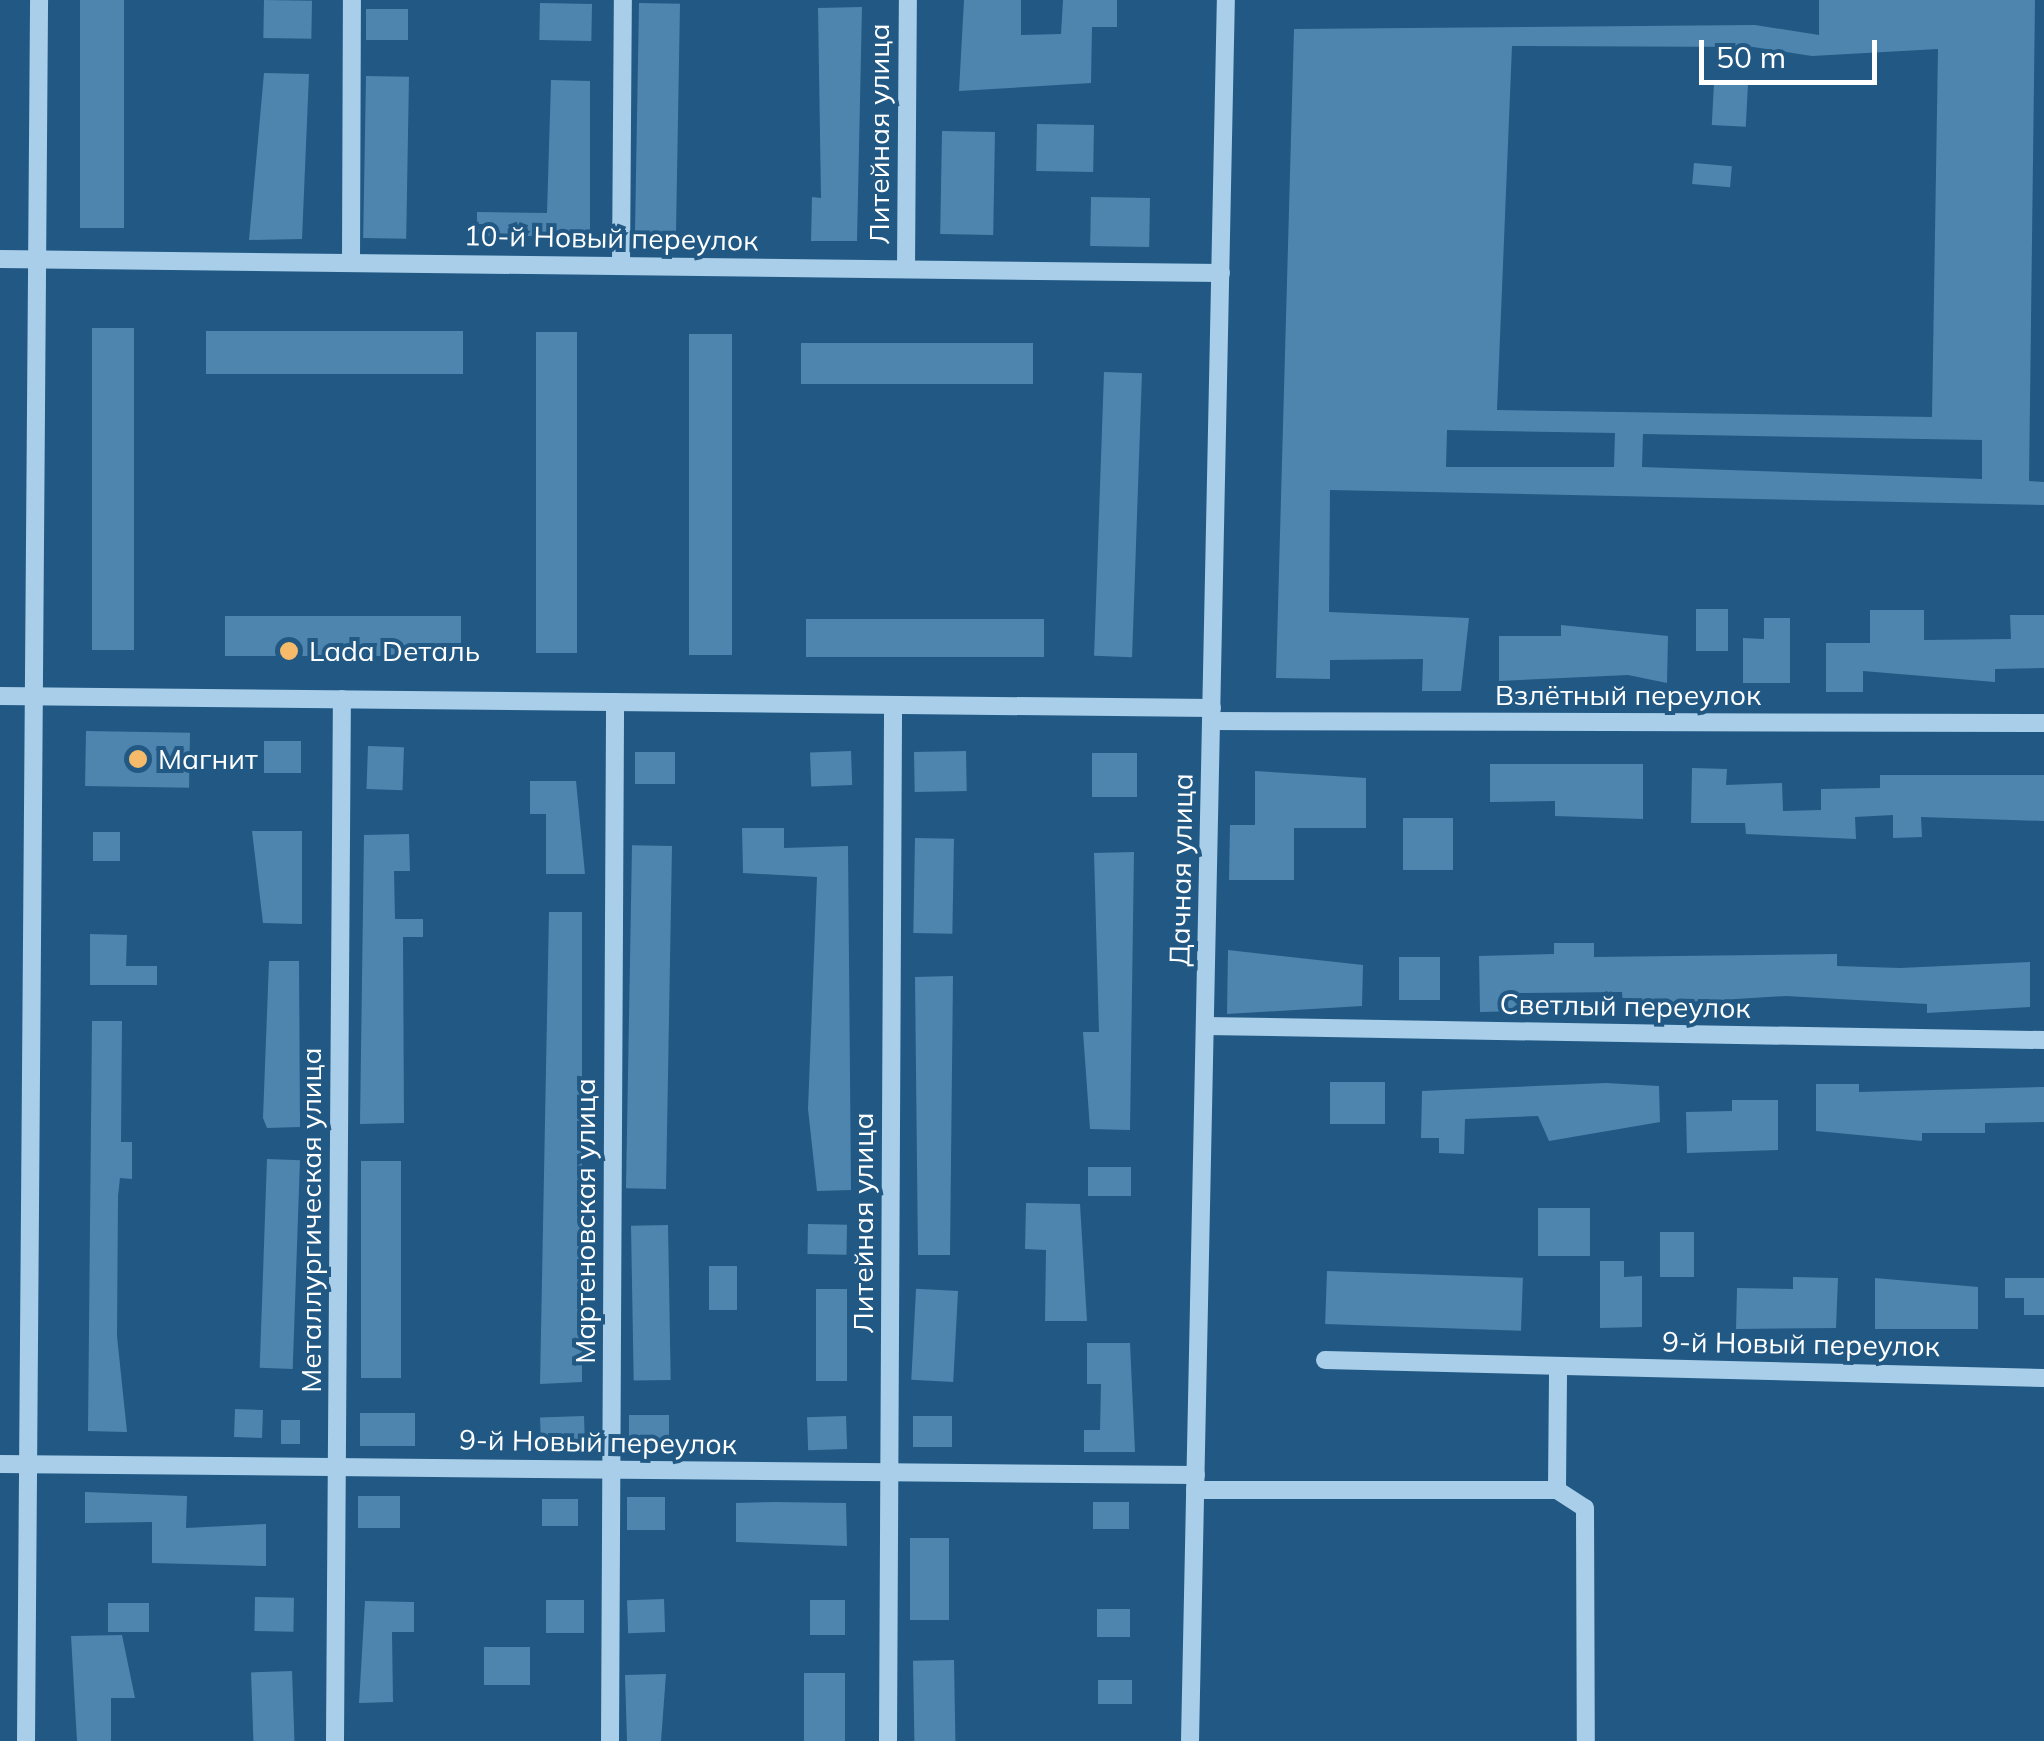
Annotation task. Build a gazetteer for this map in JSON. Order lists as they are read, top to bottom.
{
  "streets": {
    "street": [
      "Литейная улица",
      "10-й Новый переулок",
      "Взлётный переулок",
      "Дачная улица",
      "Светлый переулок",
      "Металлургическая улица",
      "Мартеновская улица",
      "9-й Новый переулок"
    ]
  },
  "crossings": [
    ["Литейная улица", "10-й Новый переулок"],
    ["Литейная улица", "9-й Новый переулок"],
    ["10-й Новый переулок", "Дачная улица"],
    ["Взлётный переулок", "Дачная улица"],
    ["Дачная улица", "Светлый переулок"],
    ["Дачная улица", "9-й Новый переулок"],
    ["Металлургическая улица", "9-й Новый переулок"],
    ["Мартеновская улица", "9-й Новый переулок"]
  ],
  "places": ["Lada Dеталь", "Магнит"],
  "scale_bar": "50 m"
}
